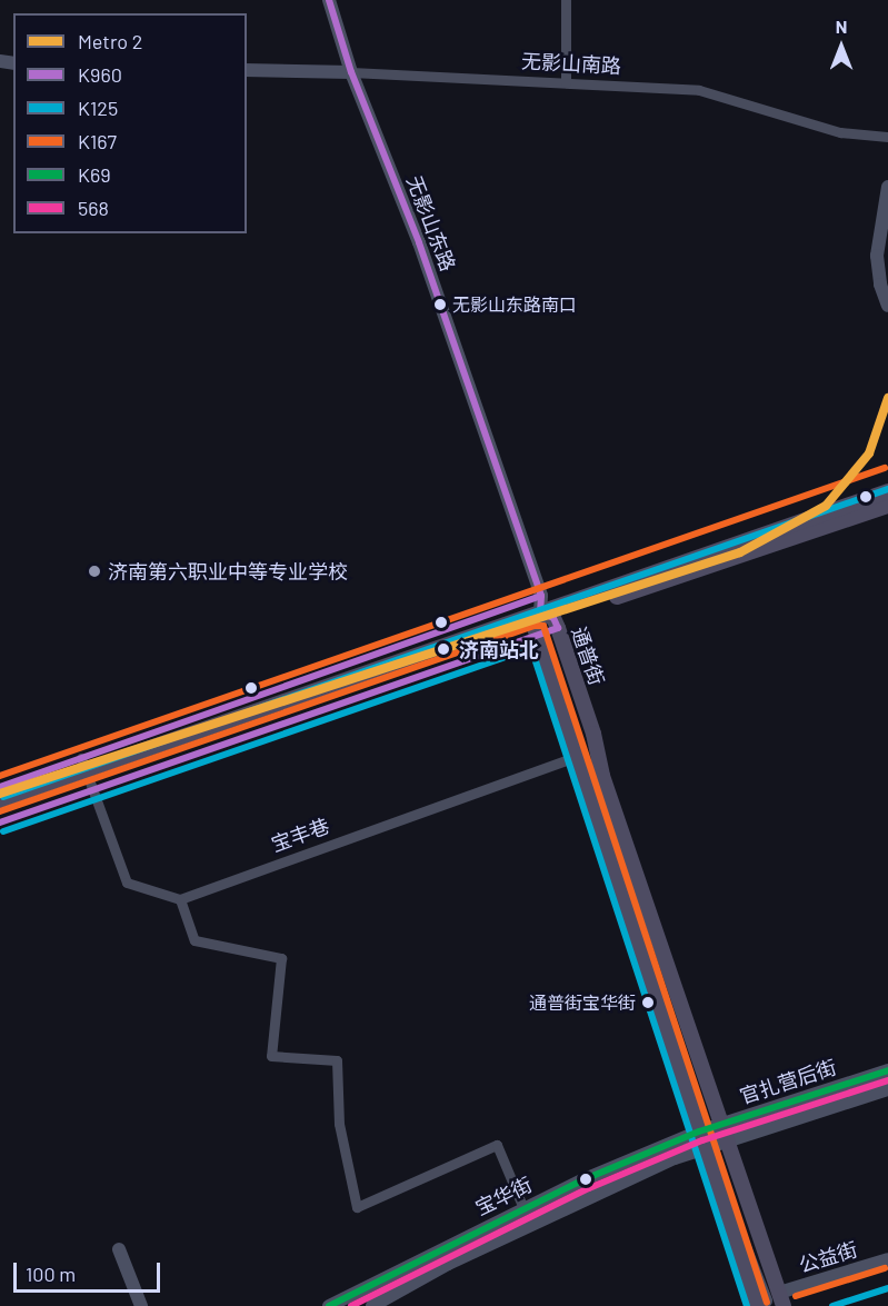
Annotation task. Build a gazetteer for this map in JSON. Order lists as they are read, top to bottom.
{
  "streets": {
    "main road": [
      "无影山南路",
      "无影山东路",
      "通普街",
      "官扎营后街",
      "宝华街",
      "公益街"
    ],
    "street": ["宝丰巷"]
  },
  "crossings": [
    ["无影山南路", "无影山东路"],
    ["无影山东路", "通普街"],
    ["通普街", "宝丰巷"],
    ["通普街", "官扎营后街"],
    ["通普街", "宝华街"],
    ["通普街", "公益街"],
    ["官扎营后街", "宝华街"]
  ],
  "places": [
    "无影山东路南口",
    "济南第六职业中等专业学校",
    "济南站北",
    "通普街宝华街"
  ],
  "lines": [
    "transit line K960",
    "metro line 2",
    "transit line K167",
    "transit line K125",
    "transit line K69",
    "transit line 568"
  ],
  "legend": [
    "Metro 2",
    "K960",
    "K125",
    "K167",
    "K69",
    "568"
  ],
  "scale_bar": "100 m",
  "north": "top"
}
